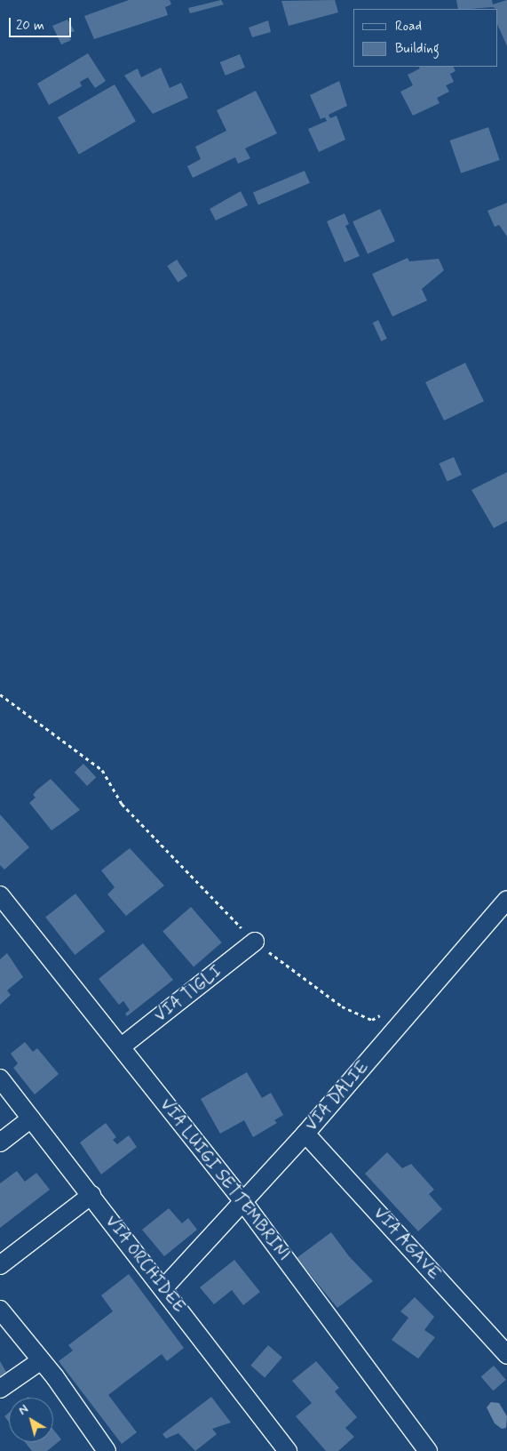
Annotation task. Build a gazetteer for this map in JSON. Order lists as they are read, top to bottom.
{
  "streets": {
    "street": [
      "VIA TIGLI",
      "VIA DALIE",
      "VIA LUIGI SETTEMBRINI",
      "VIA AGAVE",
      "VIA ORCHIDEE"
    ]
  },
  "crossings": [
    ["VIA TIGLI", "VIA LUIGI SETTEMBRINI"],
    ["VIA DALIE", "VIA LUIGI SETTEMBRINI"],
    ["VIA DALIE", "VIA AGAVE"],
    ["VIA DALIE", "VIA ORCHIDEE"]
  ],
  "legend": ["Road", "Building"],
  "scale_bar": "20 m",
  "north": "top left"
}
